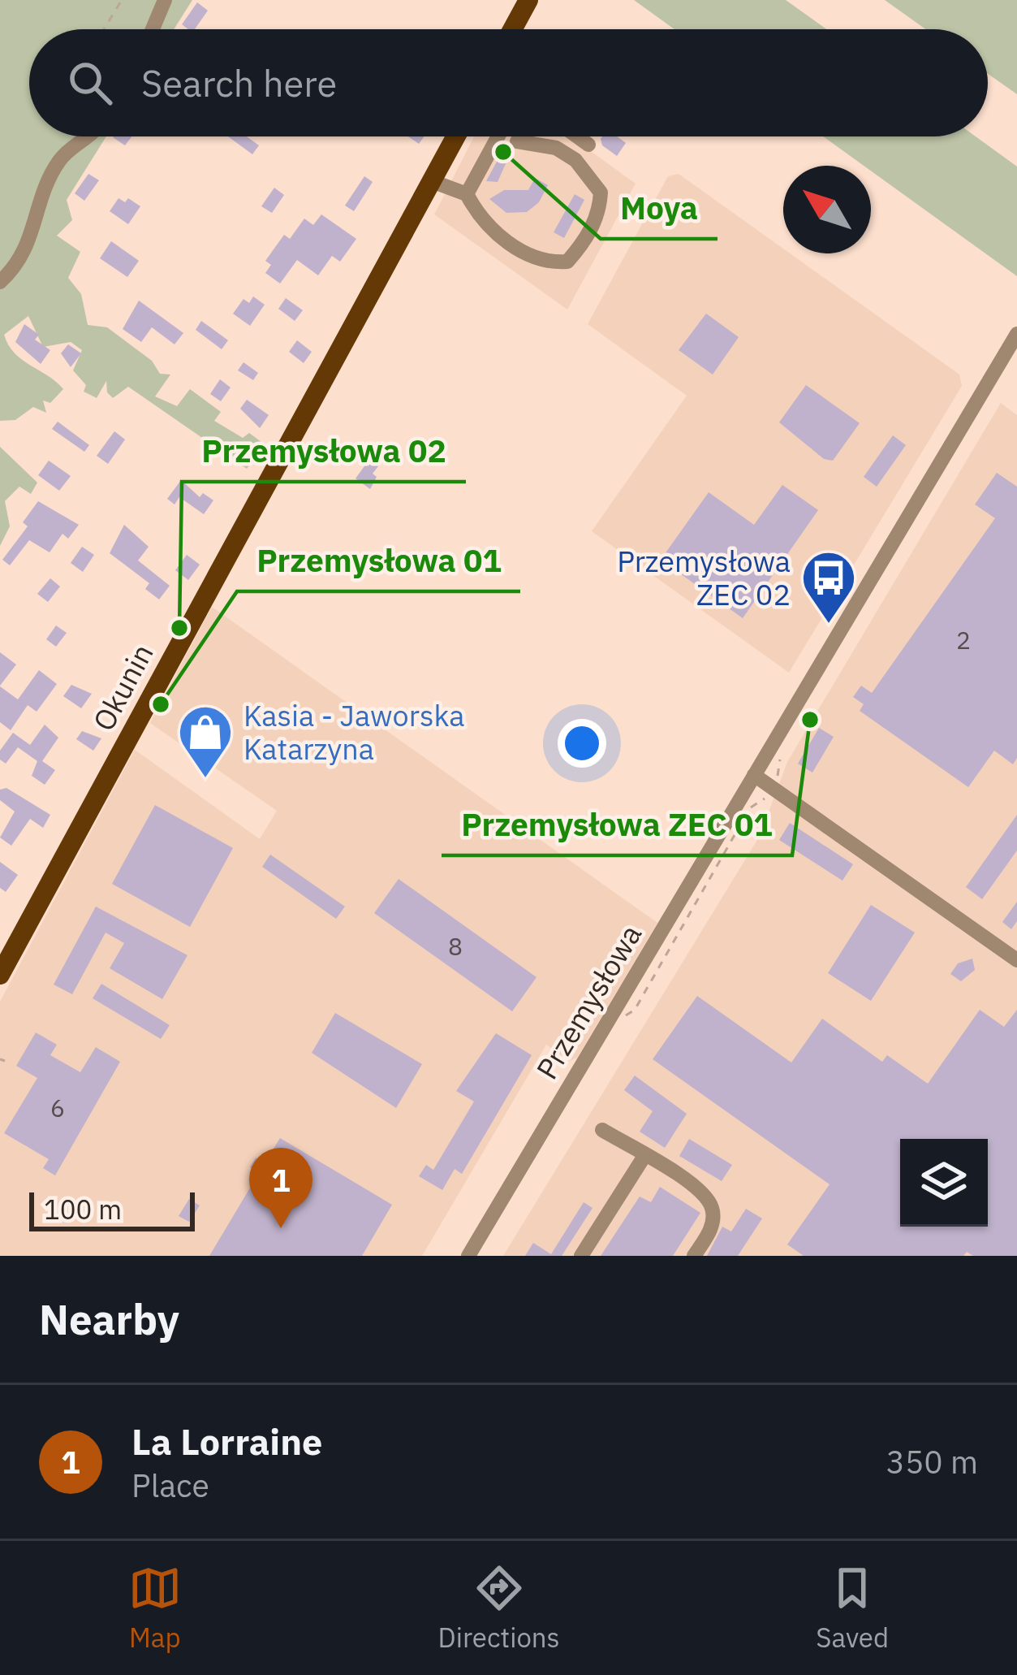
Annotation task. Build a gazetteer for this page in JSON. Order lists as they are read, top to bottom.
{
  "streets": {
    "main road": ["Okunin"],
    "street": ["Przemysłowa"]
  },
  "places": {
    "other": [
      "Moya",
      "Przemysłowa 02",
      "Przemysłowa 01",
      "Przemysłowa ZEC 01"
    ],
    "bus stop": ["Przemysłowa ZEC 02"],
    "shop": ["Kasia - Jaworska Katarzyna"]
  },
  "house_numbers": ["2", "8", "6"],
  "scale_bar": "100 m",
  "north": "top left",
  "page": {
    "search": "Search here",
    "pins": "1",
    "scale": "100 m",
    "heading": "Nearby",
    "list": [
      {
        "mark": "1",
        "name": "La Lorraine",
        "note": "Place",
        "value": "350 m"
      }
    ],
    "nav": ["Map", "Directions", "Saved"]
  }
}
